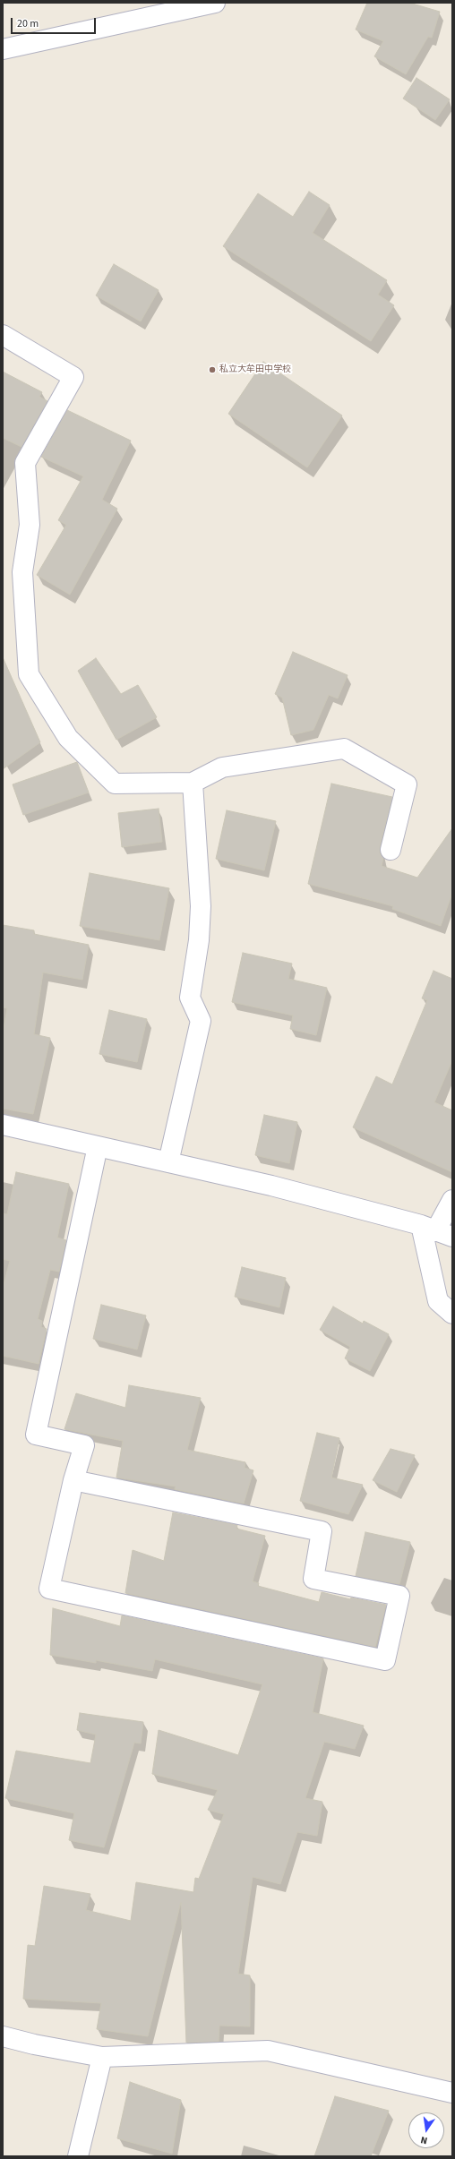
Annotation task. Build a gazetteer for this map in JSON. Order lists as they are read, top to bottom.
{
  "places": ["私立大牟田中学校"],
  "scale_bar": "20 m",
  "north": "bottom"
}
